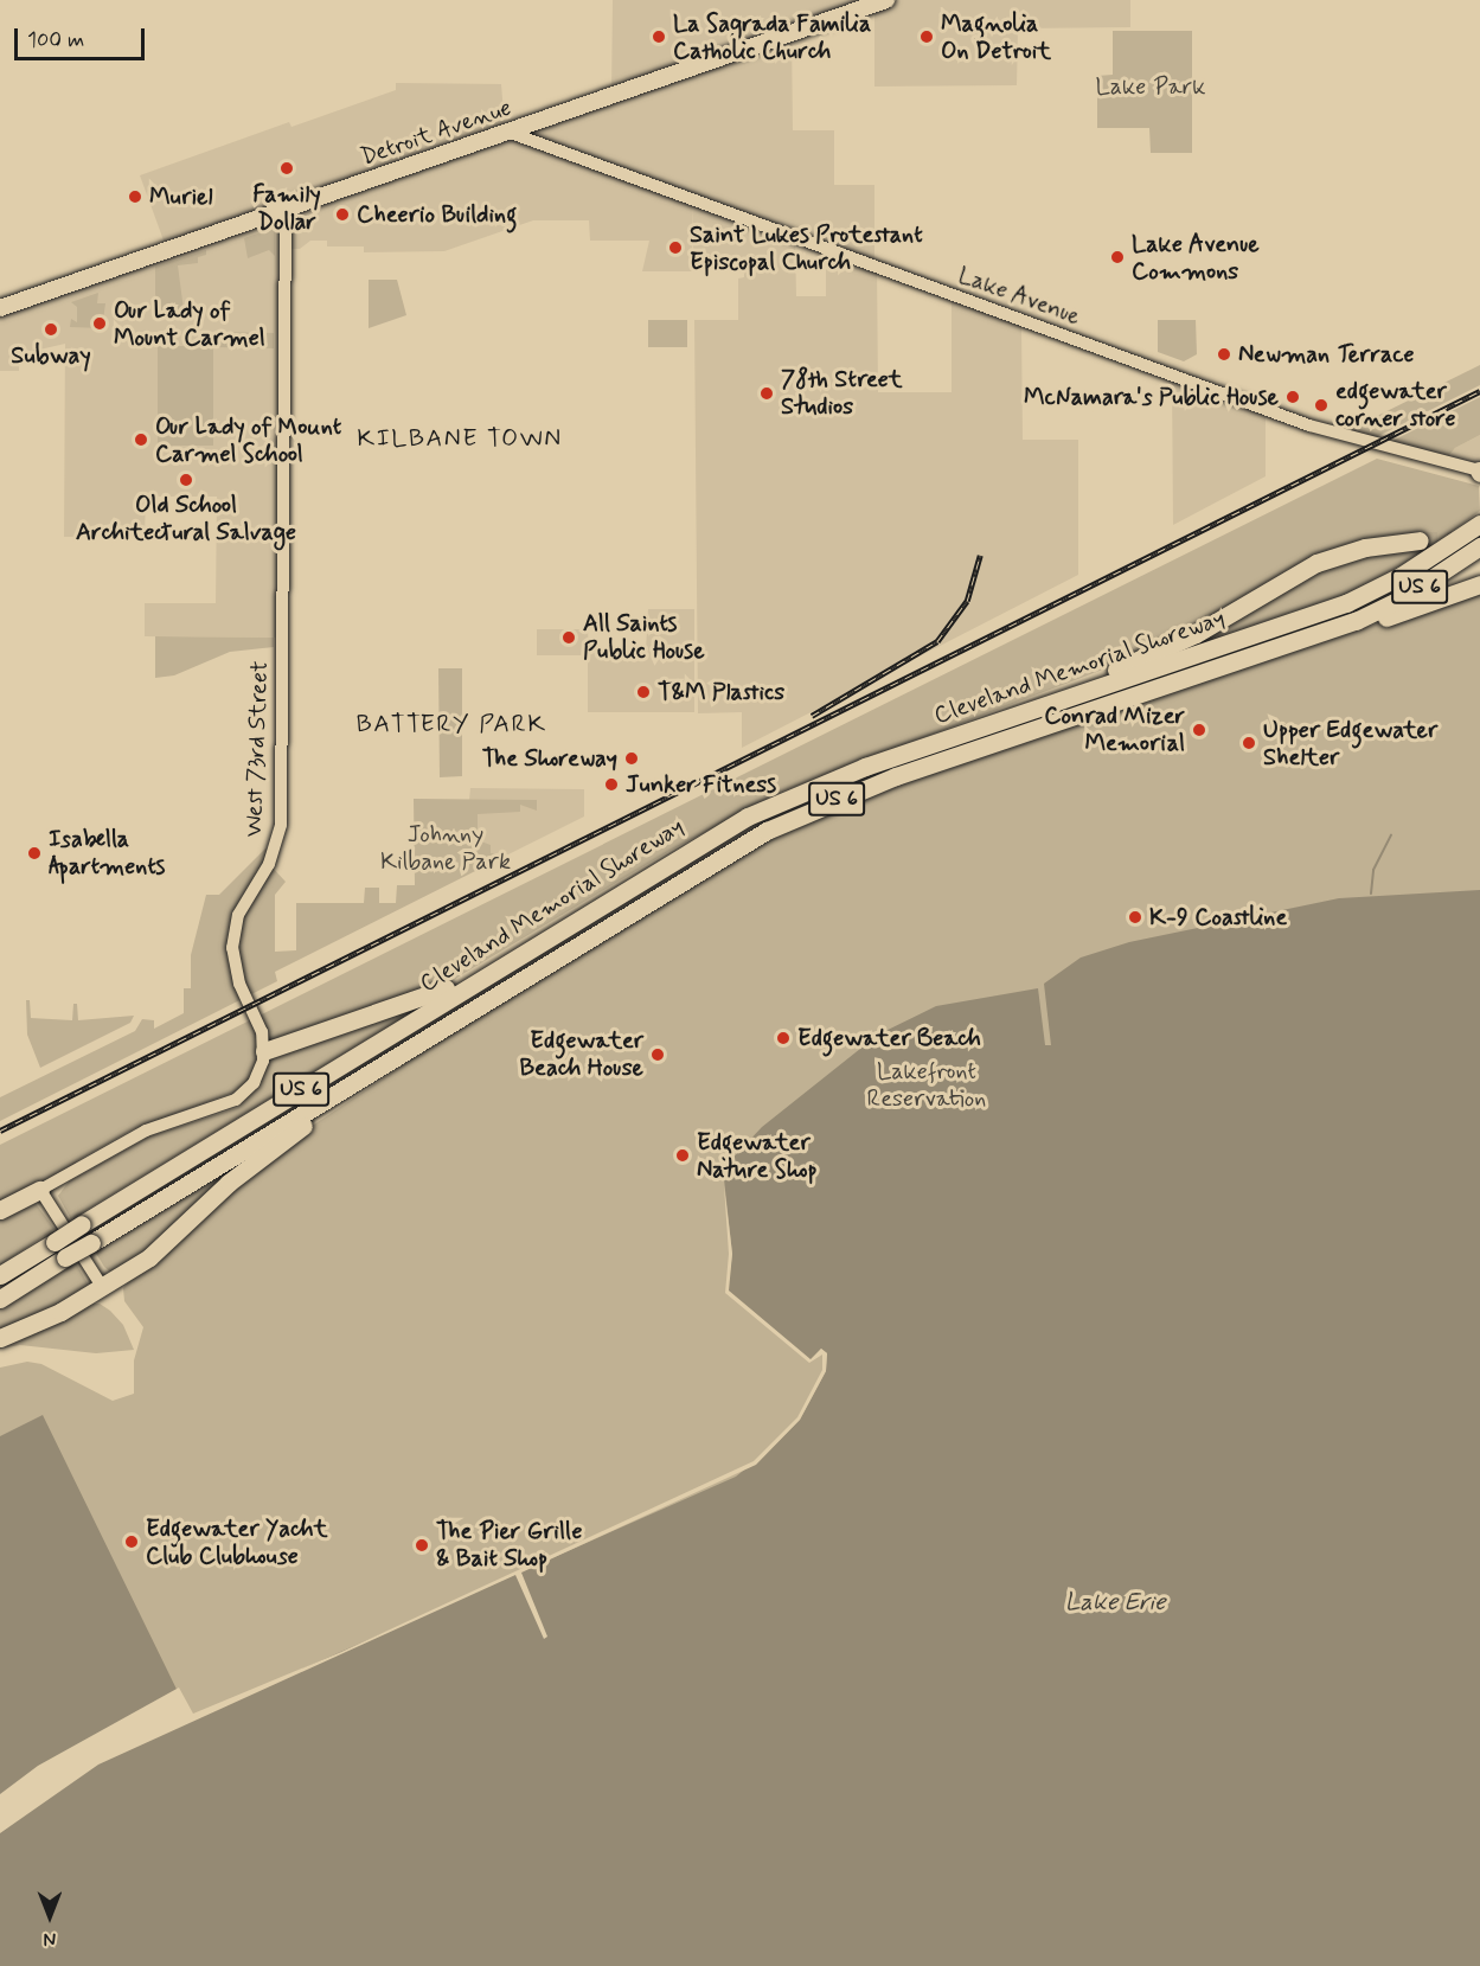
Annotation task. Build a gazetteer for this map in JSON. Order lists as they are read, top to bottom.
{
  "streets": {
    "highway": ["US 6", "Cleveland Memorial Shoreway"],
    "main road": ["Detroit Avenue"],
    "street": ["Lake Avenue", "West 73rd Street"]
  },
  "crossings": [
    ["Detroit Avenue", "Lake Avenue"],
    ["Detroit Avenue", "West 73rd Street"]
  ],
  "districts": ["KILBANE TOWN", "BATTERY PARK"],
  "water": ["Lake Erie"],
  "parks": ["Lake Park", "Johnny Kilbane Park", "Lakefront Reservation"],
  "places": [
    "La Sagrada Familia Catholic Church",
    "Magnolia On Detroit",
    "Family Dollar",
    "Muriel",
    "Cheerio Building",
    "Saint Lukes Protestant Episcopal Church",
    "Lake Avenue Commons",
    "Our Lady of Mount Carmel",
    "Subway",
    "Newman Terrace",
    "78th Street Studios",
    "McNamara's Public House",
    "edgewater corner store",
    "Our Lady of Mount Carmel School",
    "Old School Architectural Salvage",
    "All Saints Public House",
    "T&M Plastics",
    "Conrad Mizer Memorial",
    "Upper Edgewater Shelter",
    "The Shoreway",
    "Junker Fitness",
    "Isabella Apartments",
    "K-9 Coastline",
    "Edgewater Beach",
    "Edgewater Beach House",
    "Edgewater Nature Shop",
    "Edgewater Yacht Club Clubhouse",
    "The Pier Grille & Bait Shop"
  ],
  "scale_bar": "100 m",
  "north": "bottom"
}
